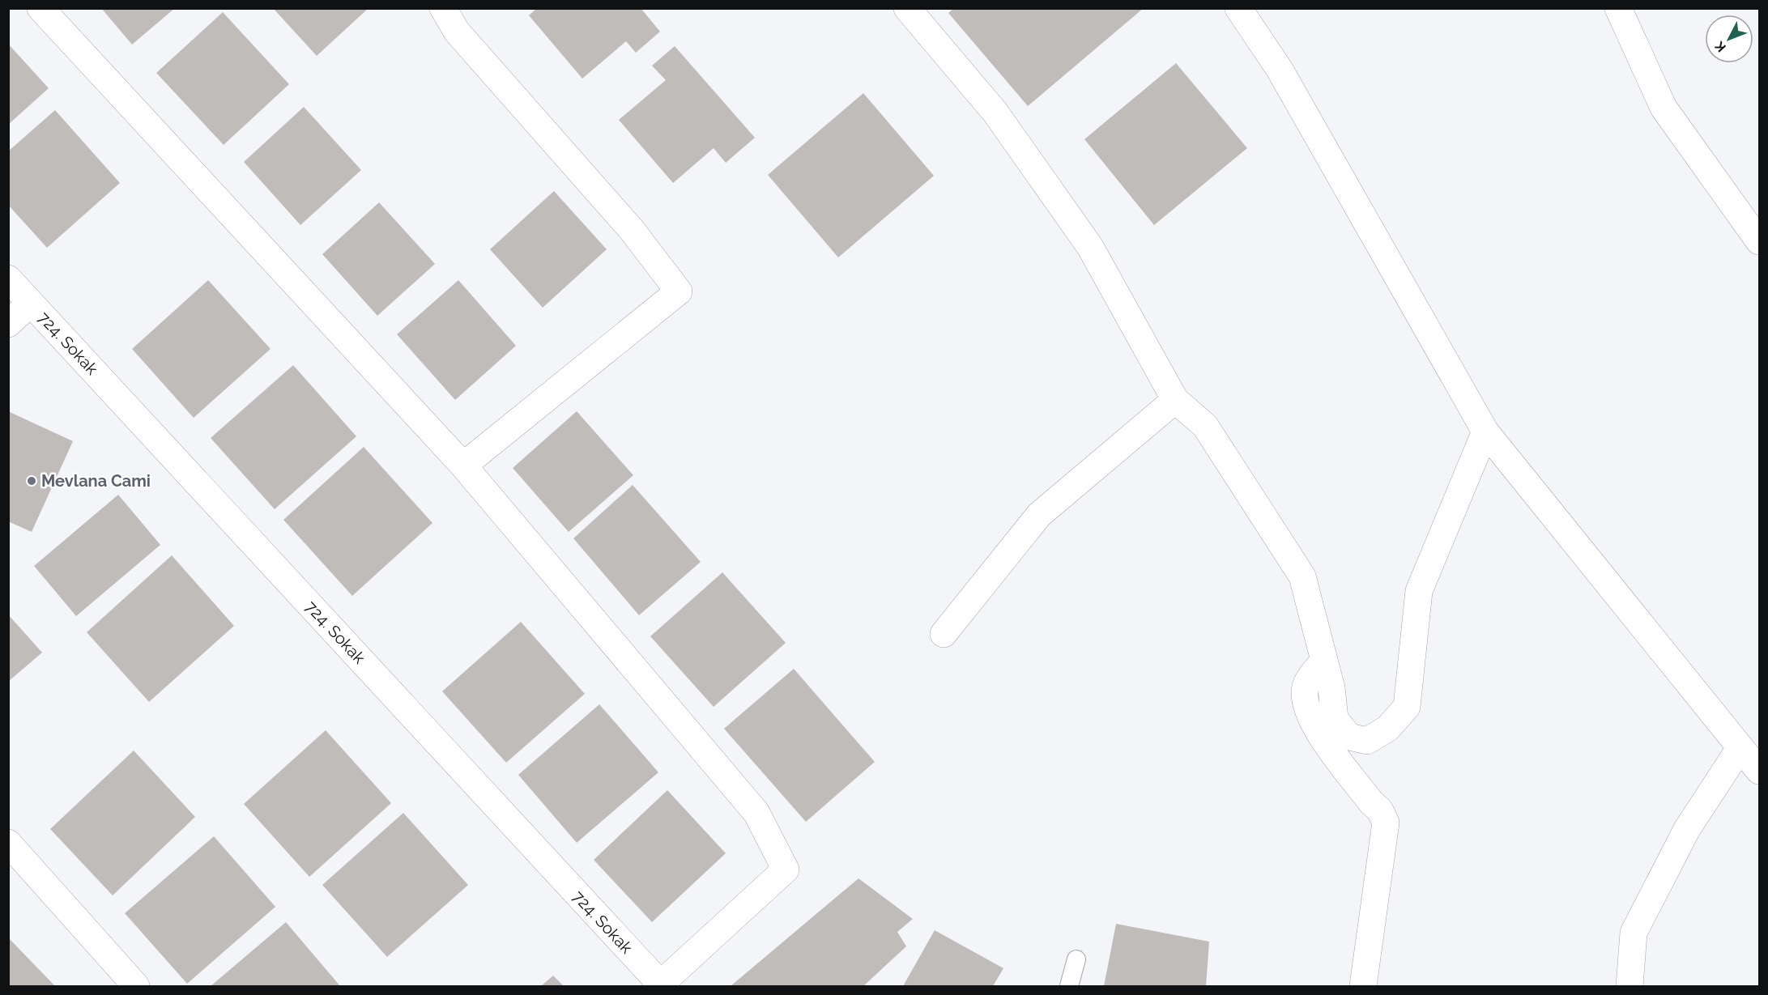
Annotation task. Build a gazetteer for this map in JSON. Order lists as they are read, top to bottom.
{
  "streets": {
    "street": ["724. Sokak"]
  },
  "places": ["Mevlana Cami"],
  "north": "bottom left"
}
